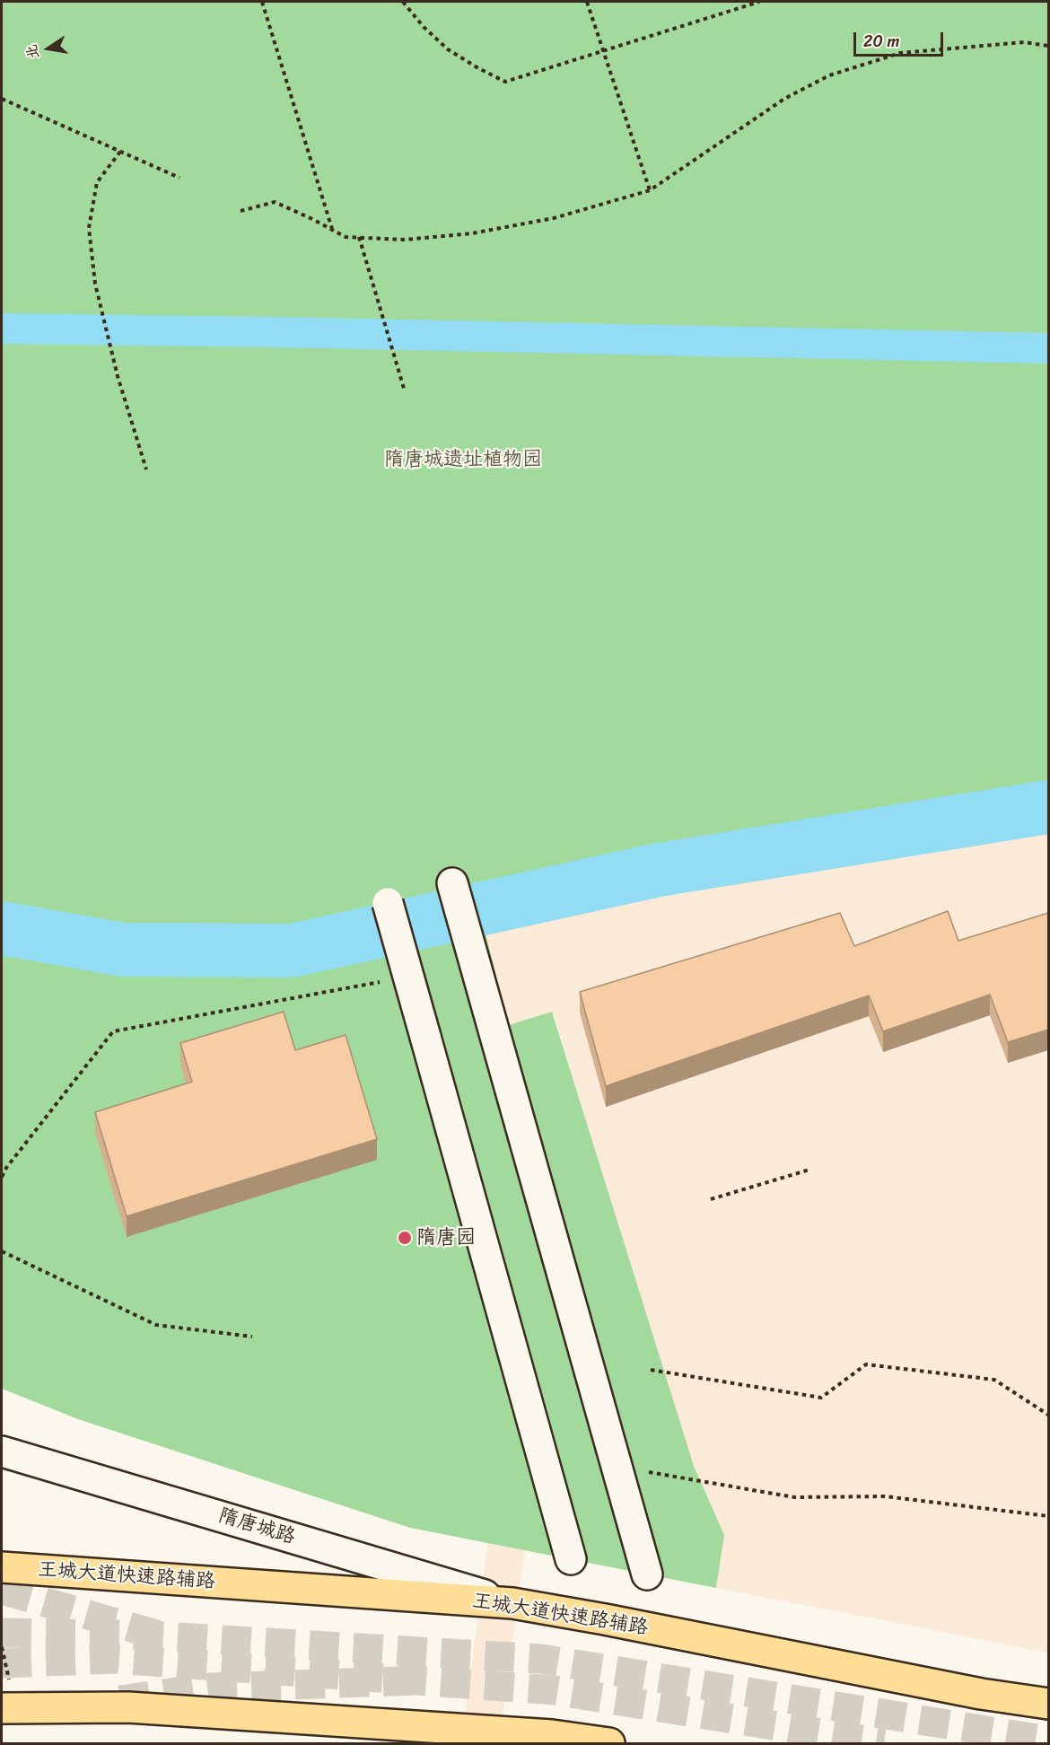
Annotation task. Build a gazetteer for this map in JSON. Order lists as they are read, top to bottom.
{
  "streets": {
    "main road": ["王城大道快速路辅路"],
    "street": ["隋唐城路"]
  },
  "crossings": [
    ["隋唐城路", "王城大道快速路辅路"]
  ],
  "parks": ["隋唐城遗址植物园"],
  "places": ["隋唐园"],
  "scale_bar": "20 m",
  "north": "left"
}
